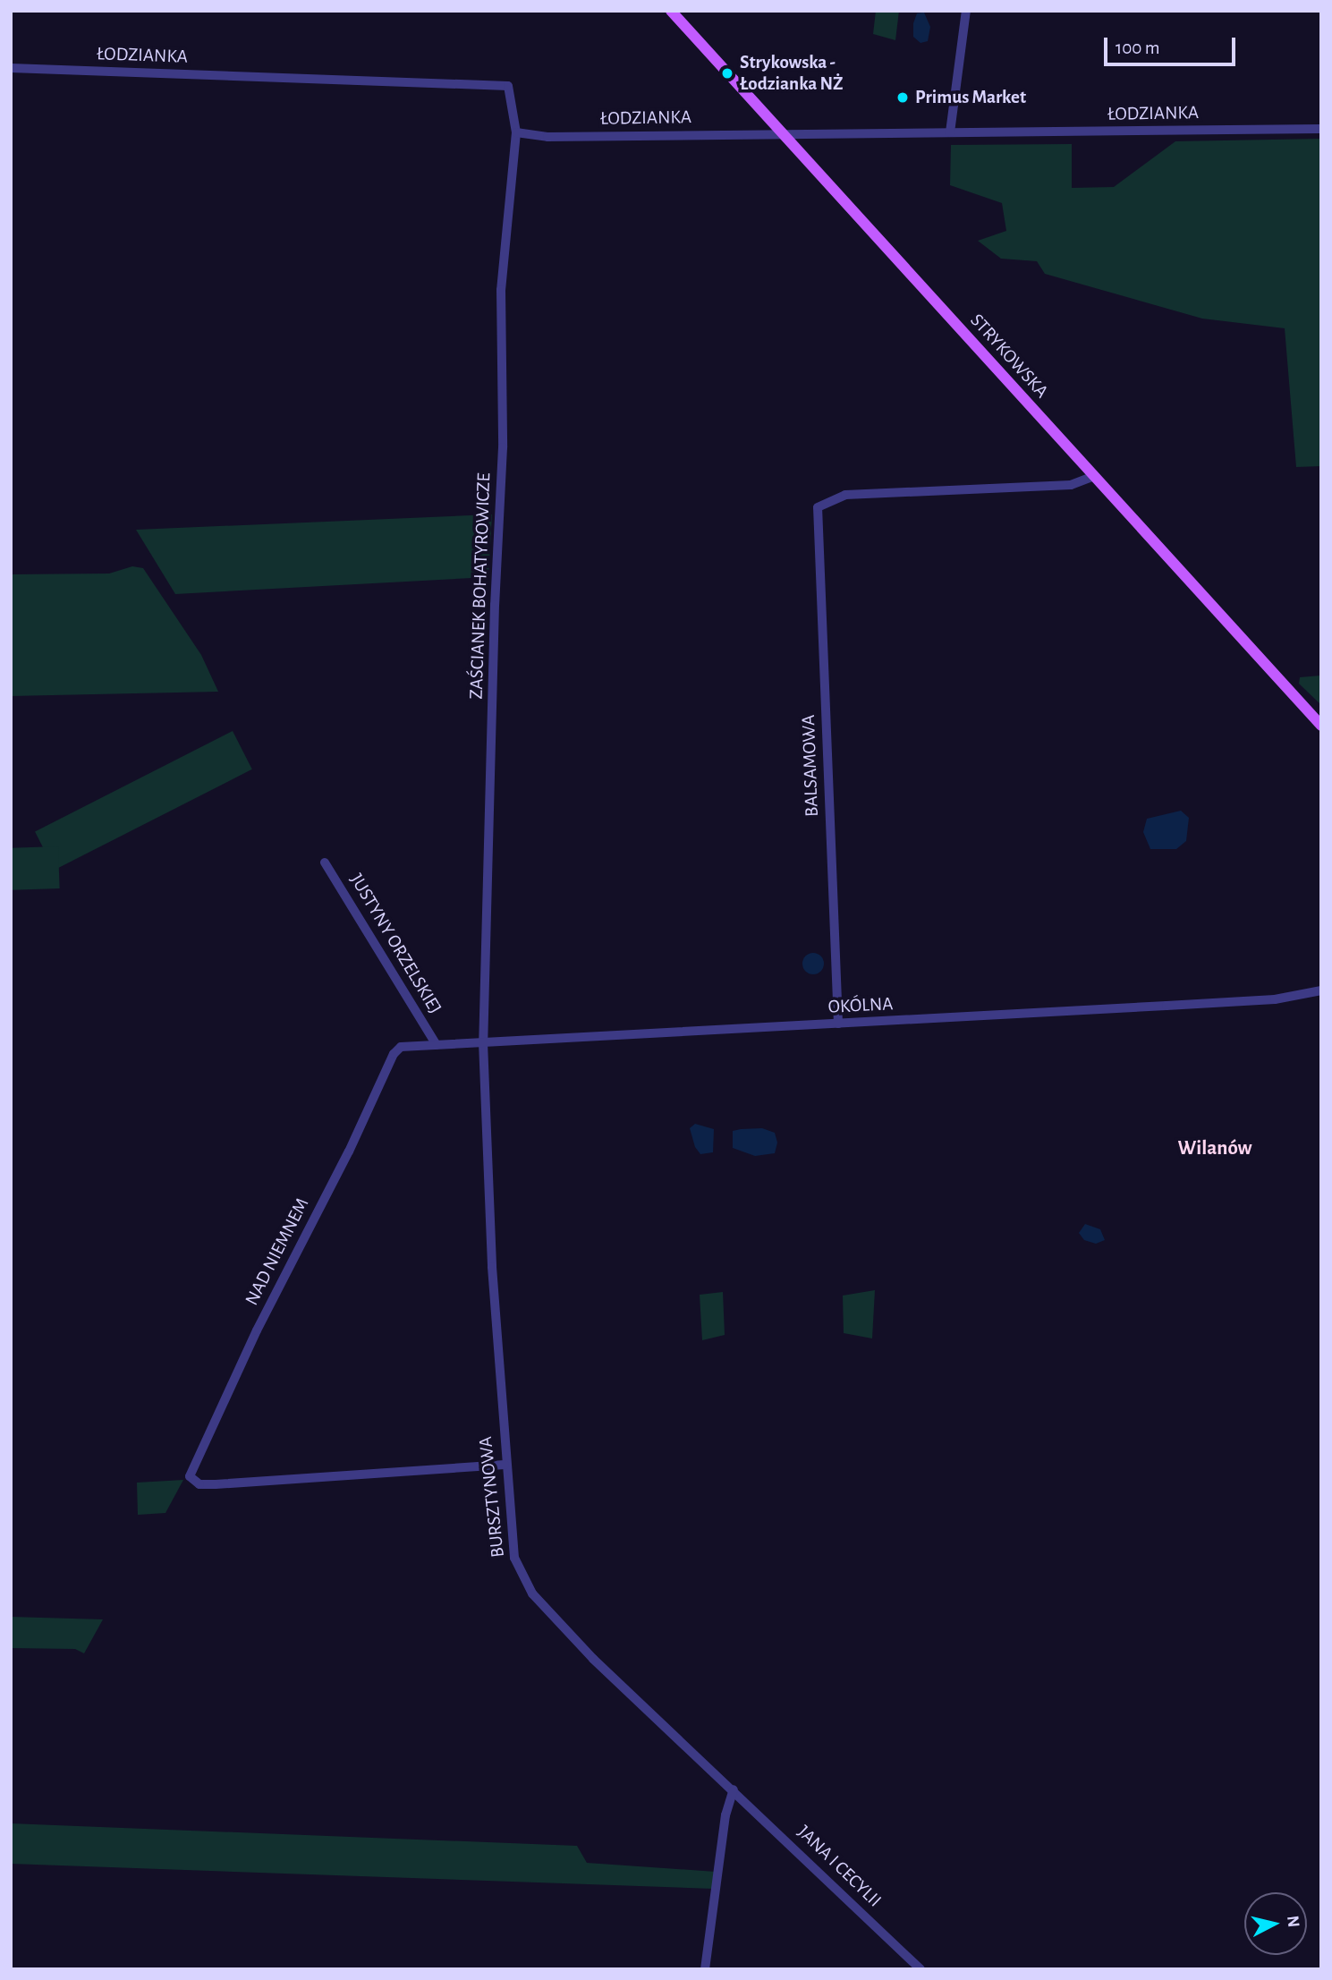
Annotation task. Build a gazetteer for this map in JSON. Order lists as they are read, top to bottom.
{
  "streets": {
    "main road": ["STRYKOWSKA"],
    "street": [
      "ŁODZIANKA",
      "ZAŚCIANEK BOHATYROWICZE",
      "BALSAMOWA",
      "JUSTYNY ORZELSKIEJ",
      "OKÓLNA",
      "NAD NIEMNEM",
      "BURSZTYNOWA",
      "JANA I CECYLII"
    ]
  },
  "crossings": [
    ["ŁODZIANKA", "STRYKOWSKA"],
    ["ŁODZIANKA", "ZAŚCIANEK BOHATYROWICZE"],
    ["STRYKOWSKA", "BALSAMOWA"],
    ["ZAŚCIANEK BOHATYROWICZE", "OKÓLNA"],
    ["ZAŚCIANEK BOHATYROWICZE", "BURSZTYNOWA"],
    ["BALSAMOWA", "OKÓLNA"],
    ["JUSTYNY ORZELSKIEJ", "OKÓLNA"],
    ["OKÓLNA", "NAD NIEMNEM"],
    ["OKÓLNA", "BURSZTYNOWA"],
    ["NAD NIEMNEM", "BURSZTYNOWA"],
    ["BURSZTYNOWA", "JANA I CECYLII"]
  ],
  "districts": ["Wilanów"],
  "places": ["Strykowska - Łodzianka NŻ", "Primus Market"],
  "scale_bar": "100 m",
  "north": "right"
}
